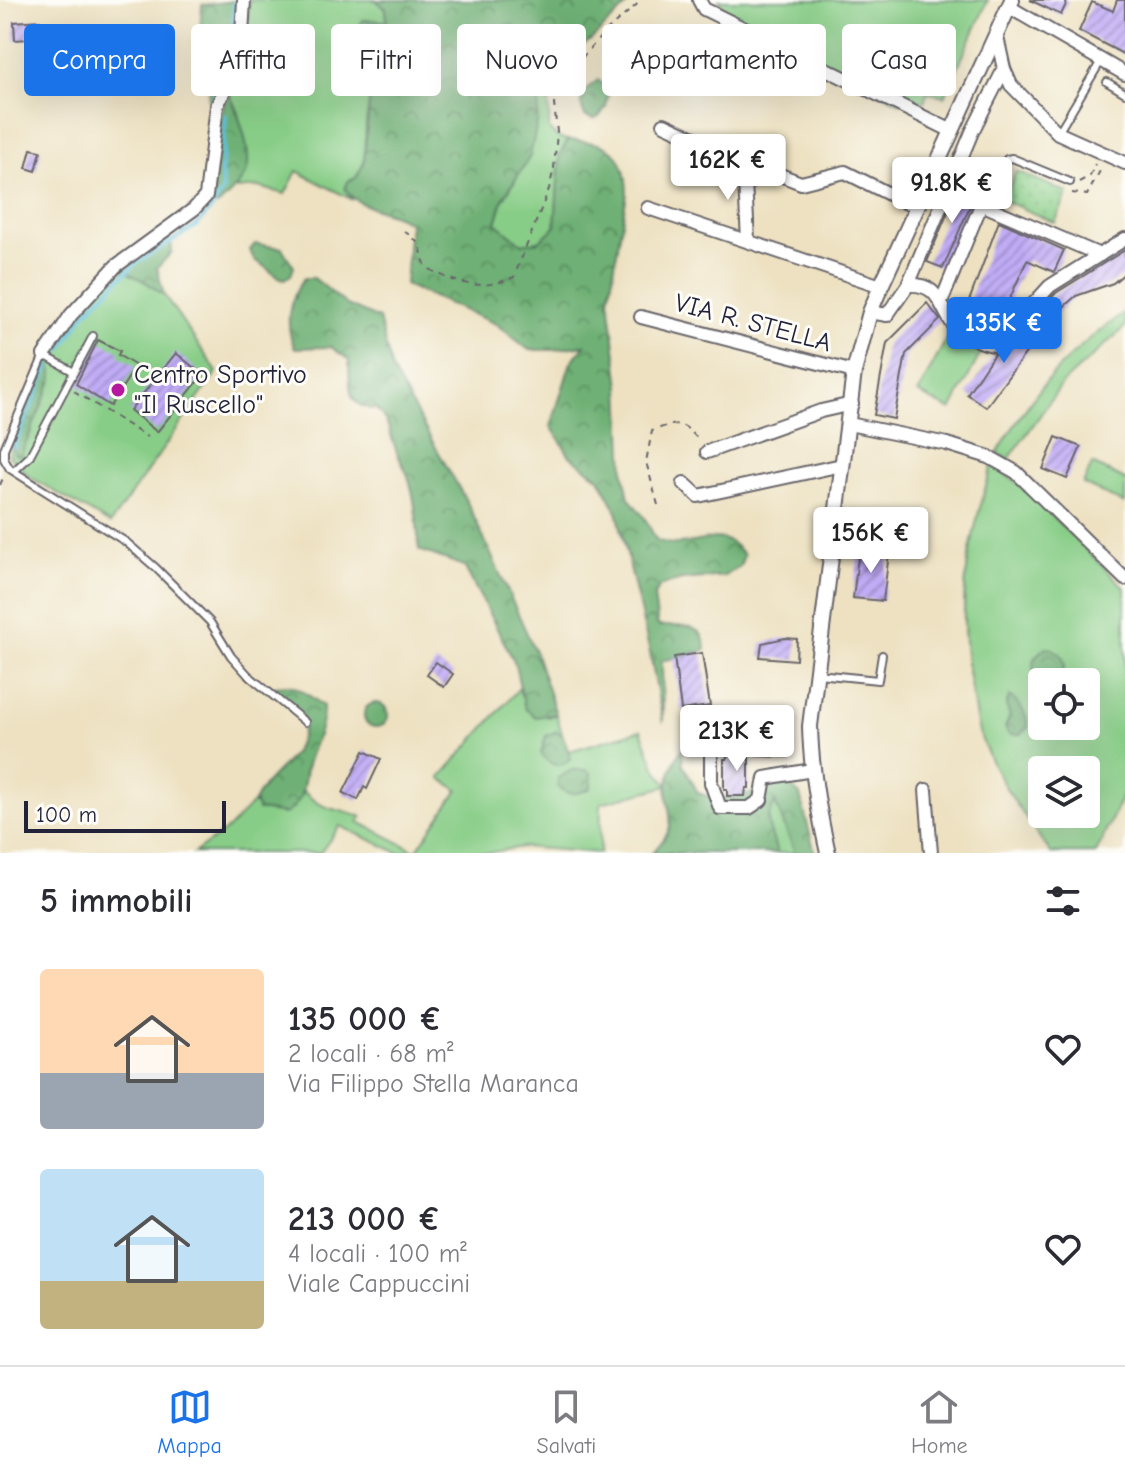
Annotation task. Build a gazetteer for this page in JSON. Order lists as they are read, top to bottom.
{
  "streets": {
    "street": ["VIA R. STELLA"]
  },
  "places": ["Centro Sportivo \"Il Ruscello\""],
  "scale_bar": "100 m",
  "page": {
    "chip": [
      "Compra",
      "Affitta",
      "Filtri",
      "Nuovo",
      "Appartamento",
      "Casa"
    ],
    "price": [
      "162K €",
      "91.8K €",
      "135K €",
      "156K €",
      "213K €"
    ],
    "scale": "100 m",
    "heading": "5 immobili",
    "list": [
      {
        "name": "135 000 €",
        "note": "2 locali · 68 m² · Via Filippo Stella Maranca"
      },
      {
        "name": "213 000 €",
        "note": "4 locali · 100 m² · Viale Cappuccini"
      }
    ],
    "tabs": ["Mappa", "Salvati", "Home"]
  }
}
